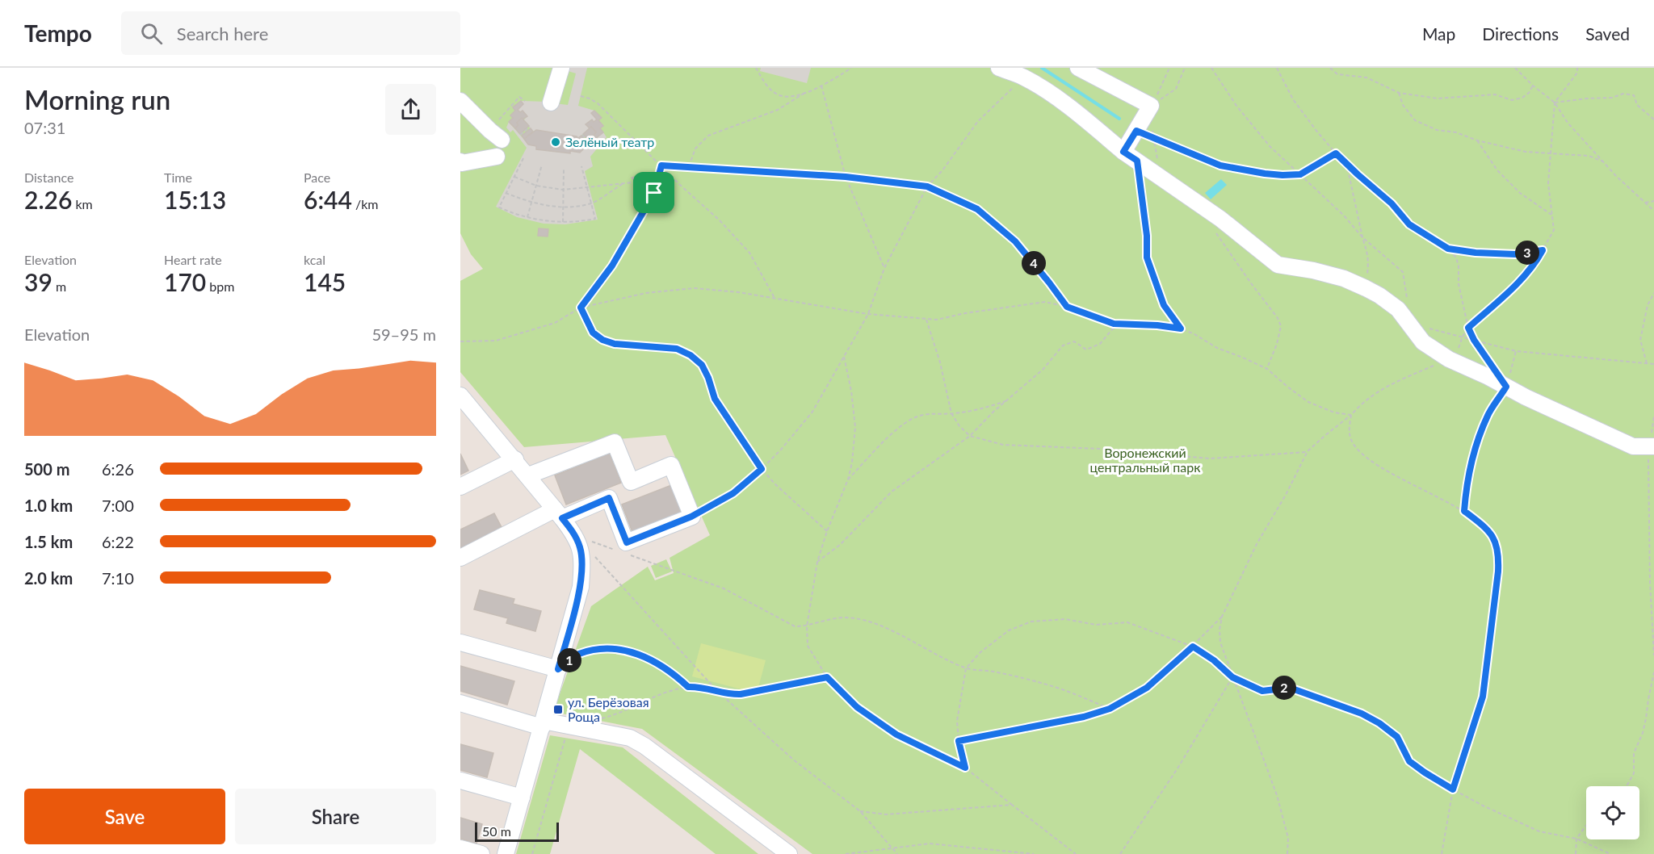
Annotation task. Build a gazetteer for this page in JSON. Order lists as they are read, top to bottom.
{
  "parks": ["Воронежский центральный парк"],
  "places": {
    "other": ["Зелёный театр"],
    "transit": ["ул. Берёзовая Роща"]
  },
  "scale_bar": "50 m",
  "page": {
    "header": "Tempo",
    "search": "Search here",
    "nav": ["Map", "Directions", "Saved"],
    "heading": ["Morning run", "07:31"],
    "stats": [
      ["Distance", "2.26 km"],
      ["Time", "15:13"],
      ["Pace", "6:44 /km"],
      ["Elevation", "39 m"],
      ["Heart rate", "170 bpm"],
      ["kcal", "145"]
    ],
    "pins": [
      "3",
      "4",
      "1",
      "2"
    ],
    "chart": ["Elevation", "59–95 m"],
    "list": [
      {
        "name": "500 m",
        "note": "6:26"
      },
      {
        "name": "1.0 km",
        "note": "7:00"
      },
      {
        "name": "1.5 km",
        "note": "6:22"
      },
      {
        "name": "2.0 km",
        "note": "7:10"
      }
    ],
    "buttons": ["Save", "Share"],
    "scale": "50 m"
  }
}
